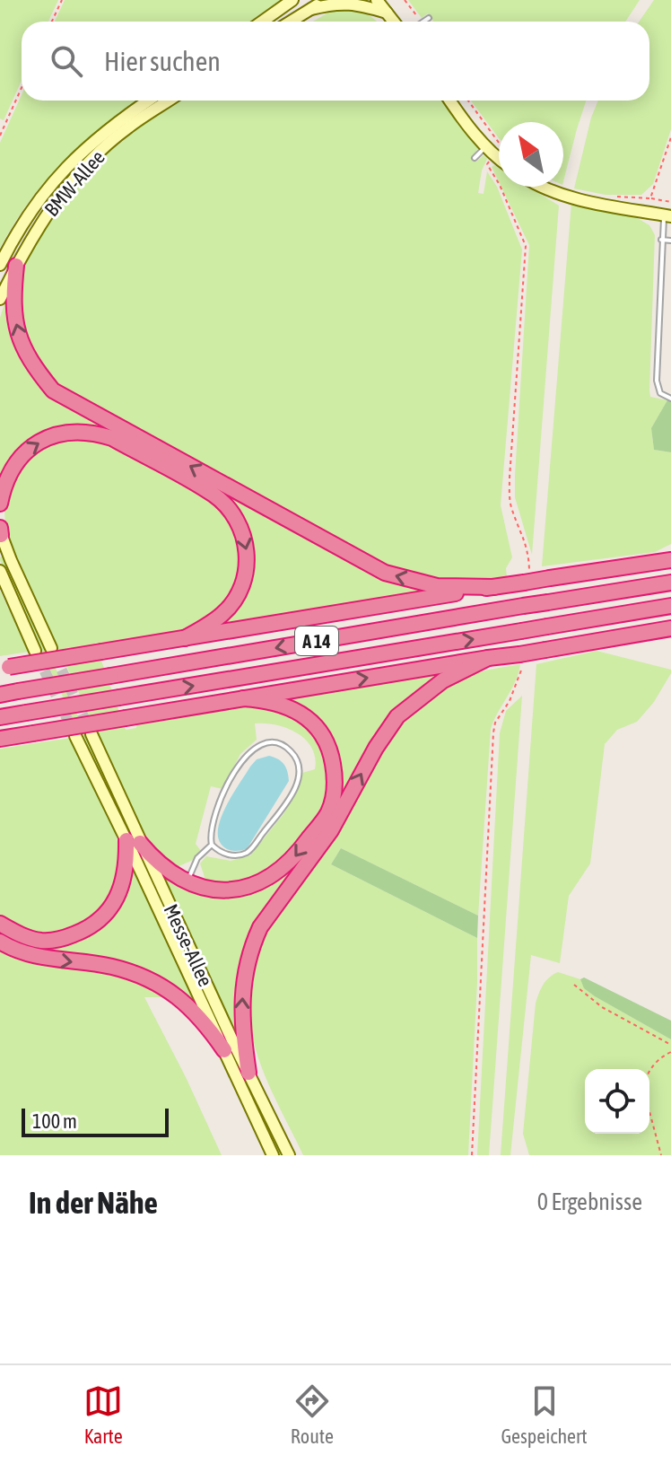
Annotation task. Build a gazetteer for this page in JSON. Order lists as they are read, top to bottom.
{
  "streets": {
    "highway": ["A 14"],
    "main road": ["BMW-Allee", "Messe-Allee"]
  },
  "scale_bar": "100 m",
  "north": "top left",
  "page": {
    "search": "Hier suchen",
    "scale": "100 m",
    "heading": ["In der Nähe", "0 Ergebnisse"],
    "nav": ["Karte", "Route", "Gespeichert"]
  }
}
